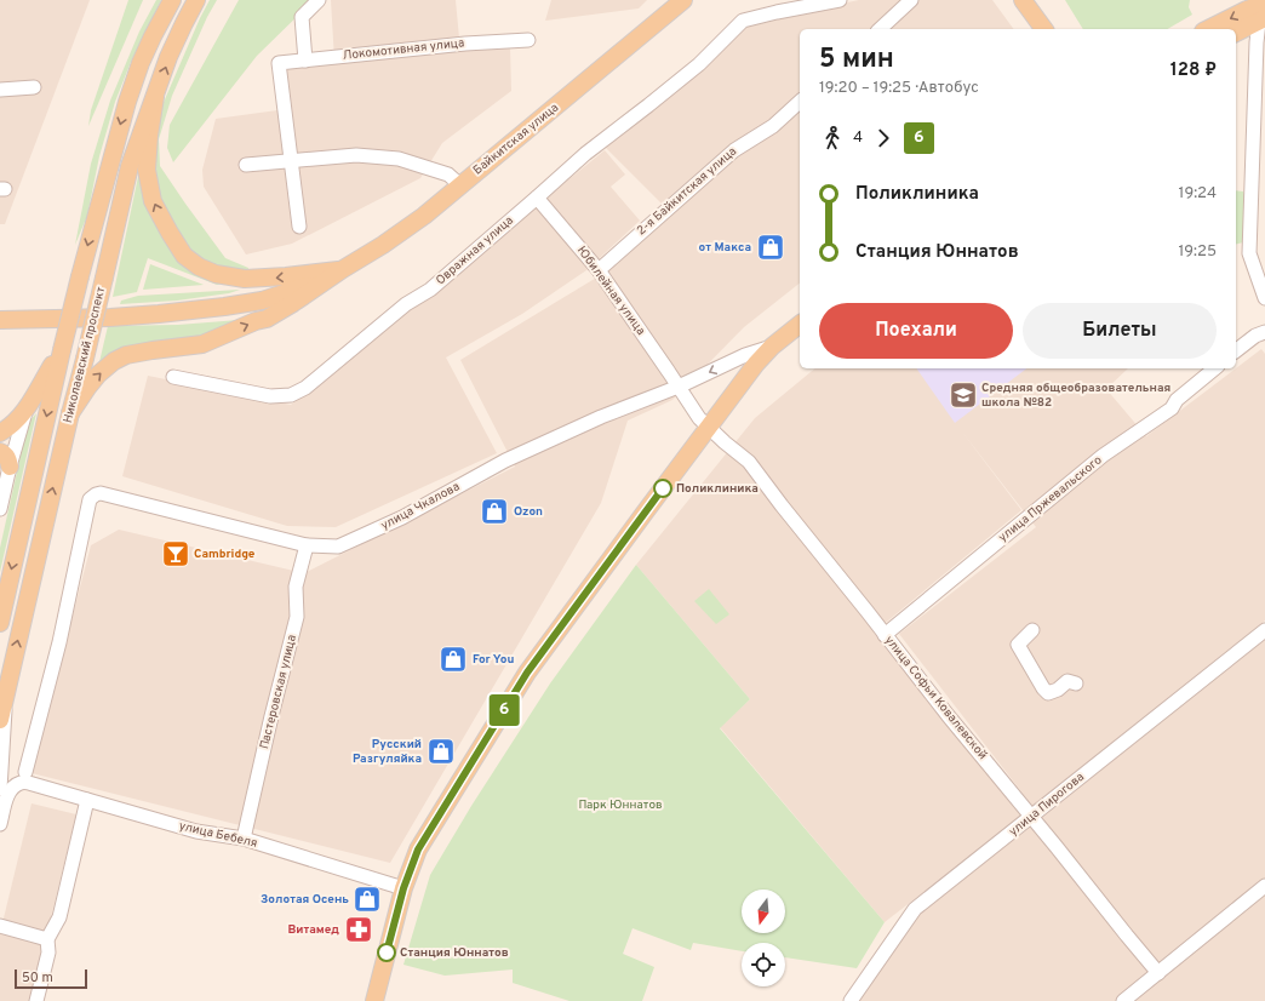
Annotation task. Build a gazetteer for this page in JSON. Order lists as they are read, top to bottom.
{
  "streets": {
    "main road": ["Байкитская улица", "Николаевский проспект"],
    "street": [
      "Локомотивная улица",
      "2-я Байкитская улица",
      "Овражная улица",
      "Юбилейная улица",
      "улица Пржевальского",
      "улица Чкалова",
      "Пастеровская улица",
      "улица Софьи Ковалевской",
      "улица Пирогова",
      "улица Бебеля"
    ]
  },
  "crossings": [
    ["2-я Байкитская улица", "Юбилейная улица"],
    ["Овражная улица", "Юбилейная улица"],
    ["Юбилейная улица", "улица Чкалова"],
    ["улица Пржевальского", "улица Софьи Ковалевской"],
    ["улица Чкалова", "Пастеровская улица"],
    ["Пастеровская улица", "улица Бебеля"],
    ["улица Софьи Ковалевской", "улица Пирогова"]
  ],
  "parks": ["Парк Юннатов"],
  "places": {
    "shop": [
      "от Макса",
      "Ozon",
      "For You",
      "Русский Разгуляйка",
      "Золотая Осень"
    ],
    "school or university": ["Средняя общеобразовательная школа №82"],
    "other": ["Поликлиника", "Станция Юннатов"],
    "bar": ["Cambridge"],
    "pharmacy": ["Витамед"]
  },
  "lines": ["bus line 6"],
  "scale_bar": "50 m",
  "north": "bottom",
  "page": {
    "on_map": "6",
    "heading": ["5 мин", "19:20 – 19:25 · Автобус", "128 ₽"],
    "legs": ["4", "6"],
    "list": [
      {
        "name": "Поликлиника",
        "value": "19:24"
      },
      {
        "name": "Станция Юннатов",
        "value": "19:25"
      }
    ],
    "buttons": ["Поехали", "Билеты"],
    "scale": "50 m"
  }
}
